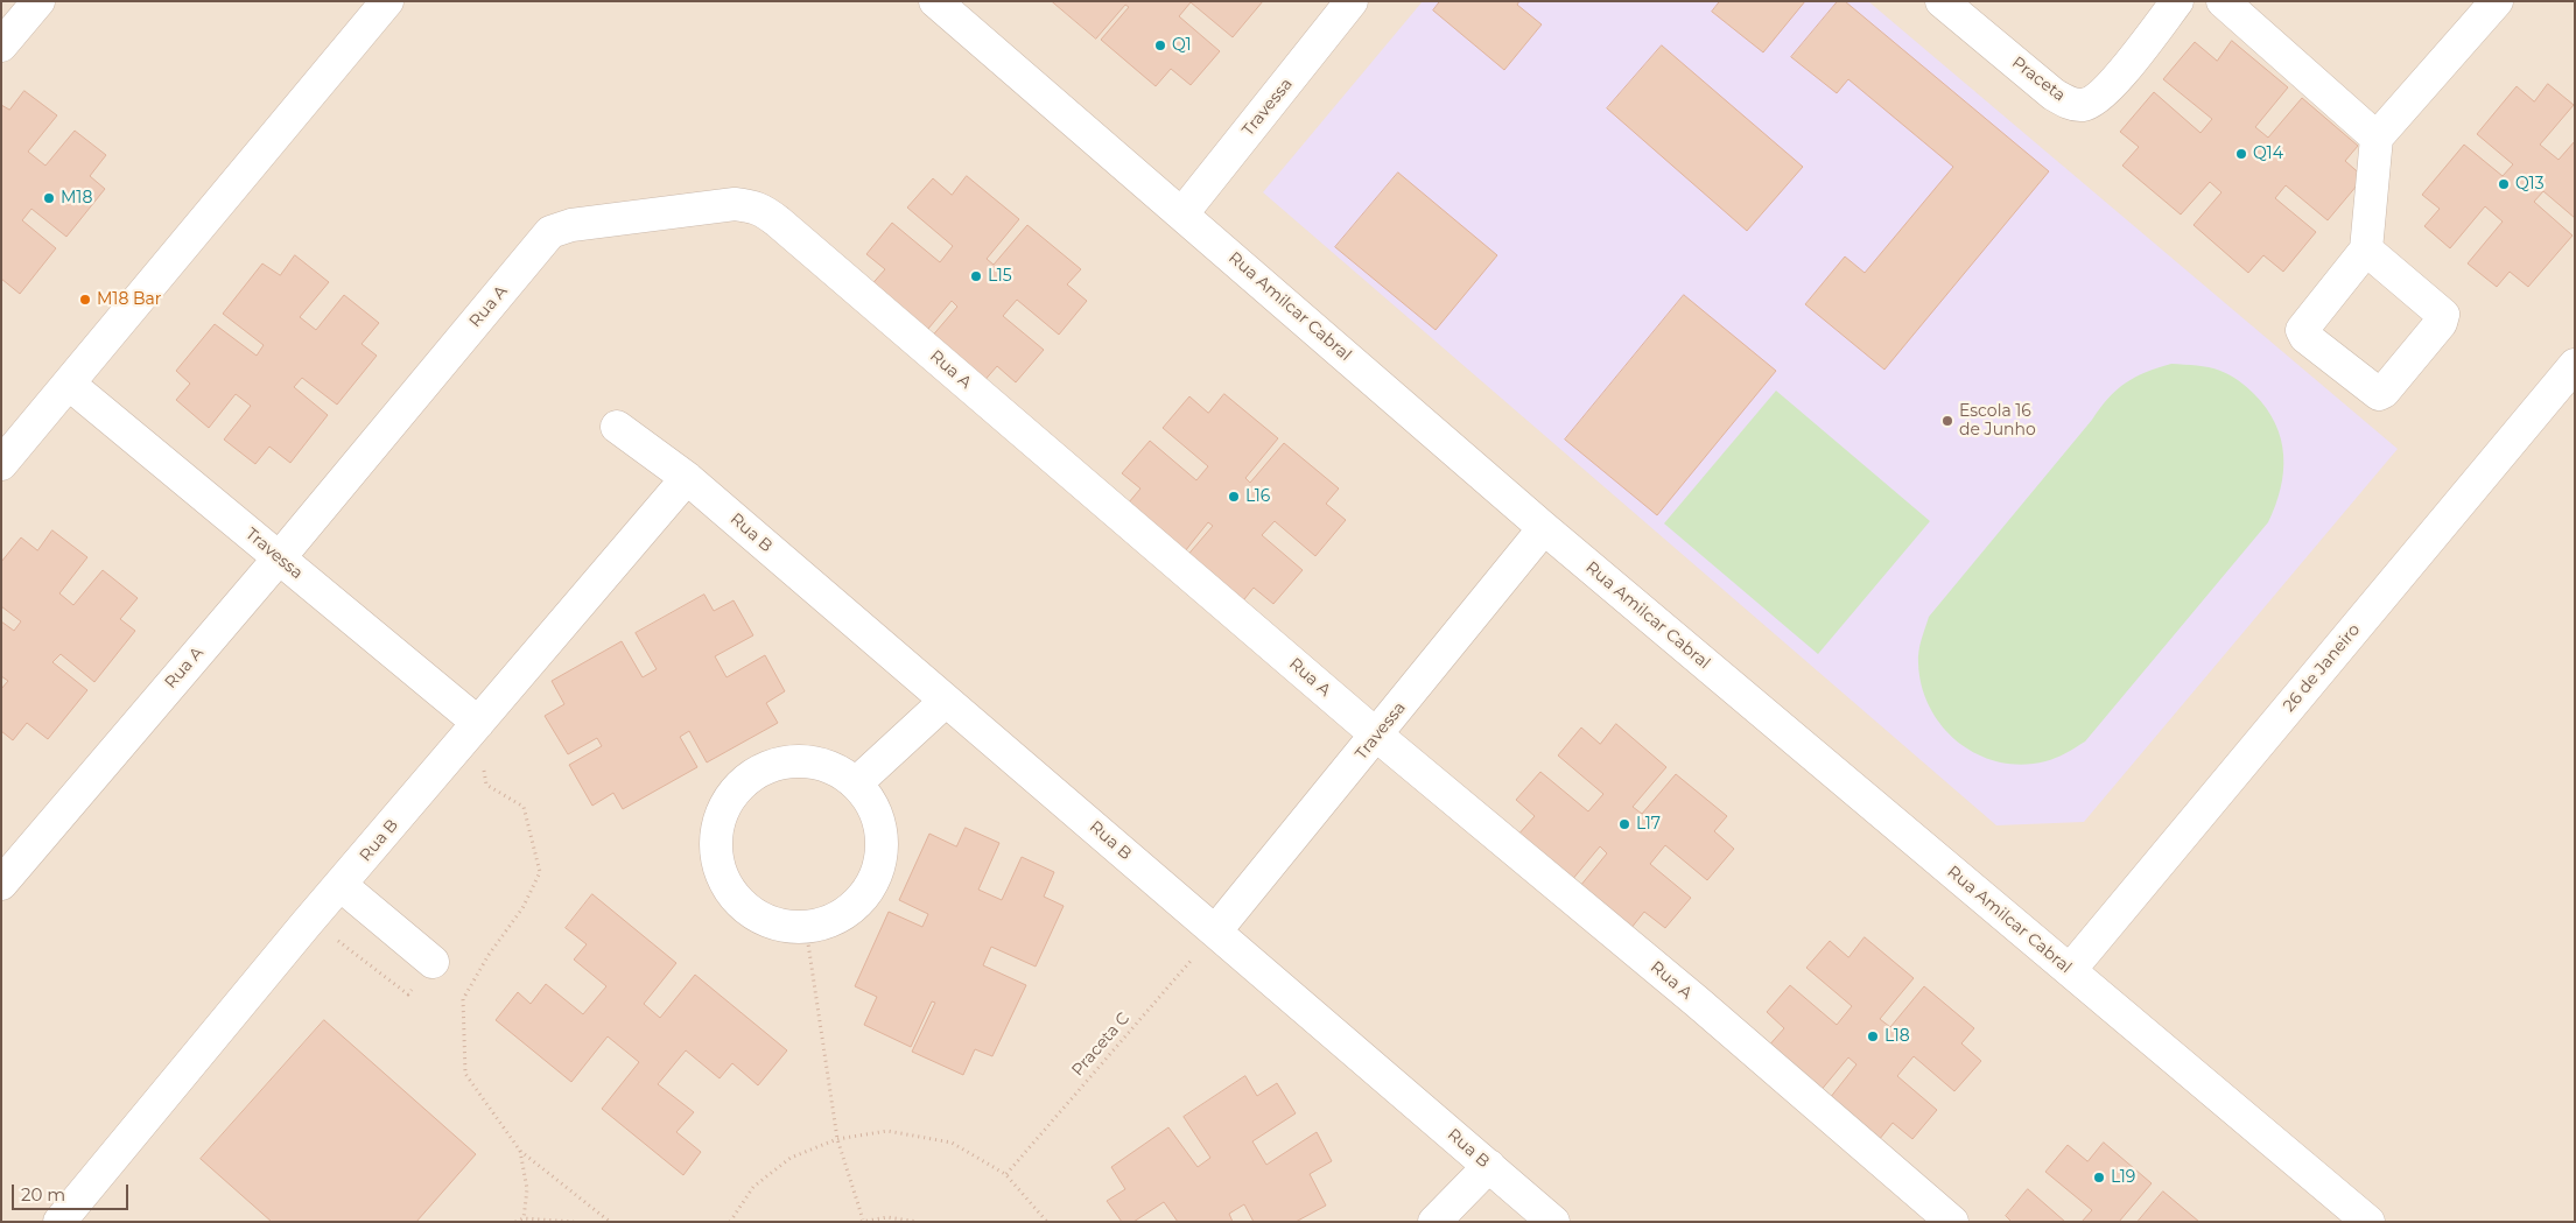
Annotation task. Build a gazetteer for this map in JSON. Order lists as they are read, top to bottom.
{
  "streets": {
    "street": [
      "Praceta",
      "Travessa",
      "Rua A",
      "Rua Amilcar Cabral",
      "Rua B",
      "26 de Janeiro"
    ],
    "path": ["Praceta C"]
  },
  "crossings": [
    ["Travessa", "Rua A"],
    ["Travessa", "Rua Amilcar Cabral"],
    ["Travessa", "Rua B"],
    ["Travessa", "Praceta C"],
    ["Rua Amilcar Cabral", "26 de Janeiro"],
    ["Rua B", "Praceta C"]
  ],
  "places": [
    "Q1",
    "Q14",
    "Q13",
    "M18",
    "L15",
    "M18 Bar",
    "Escola 16 de Junho",
    "L16",
    "L17",
    "L18",
    "L19"
  ],
  "scale_bar": "20 m"
}
